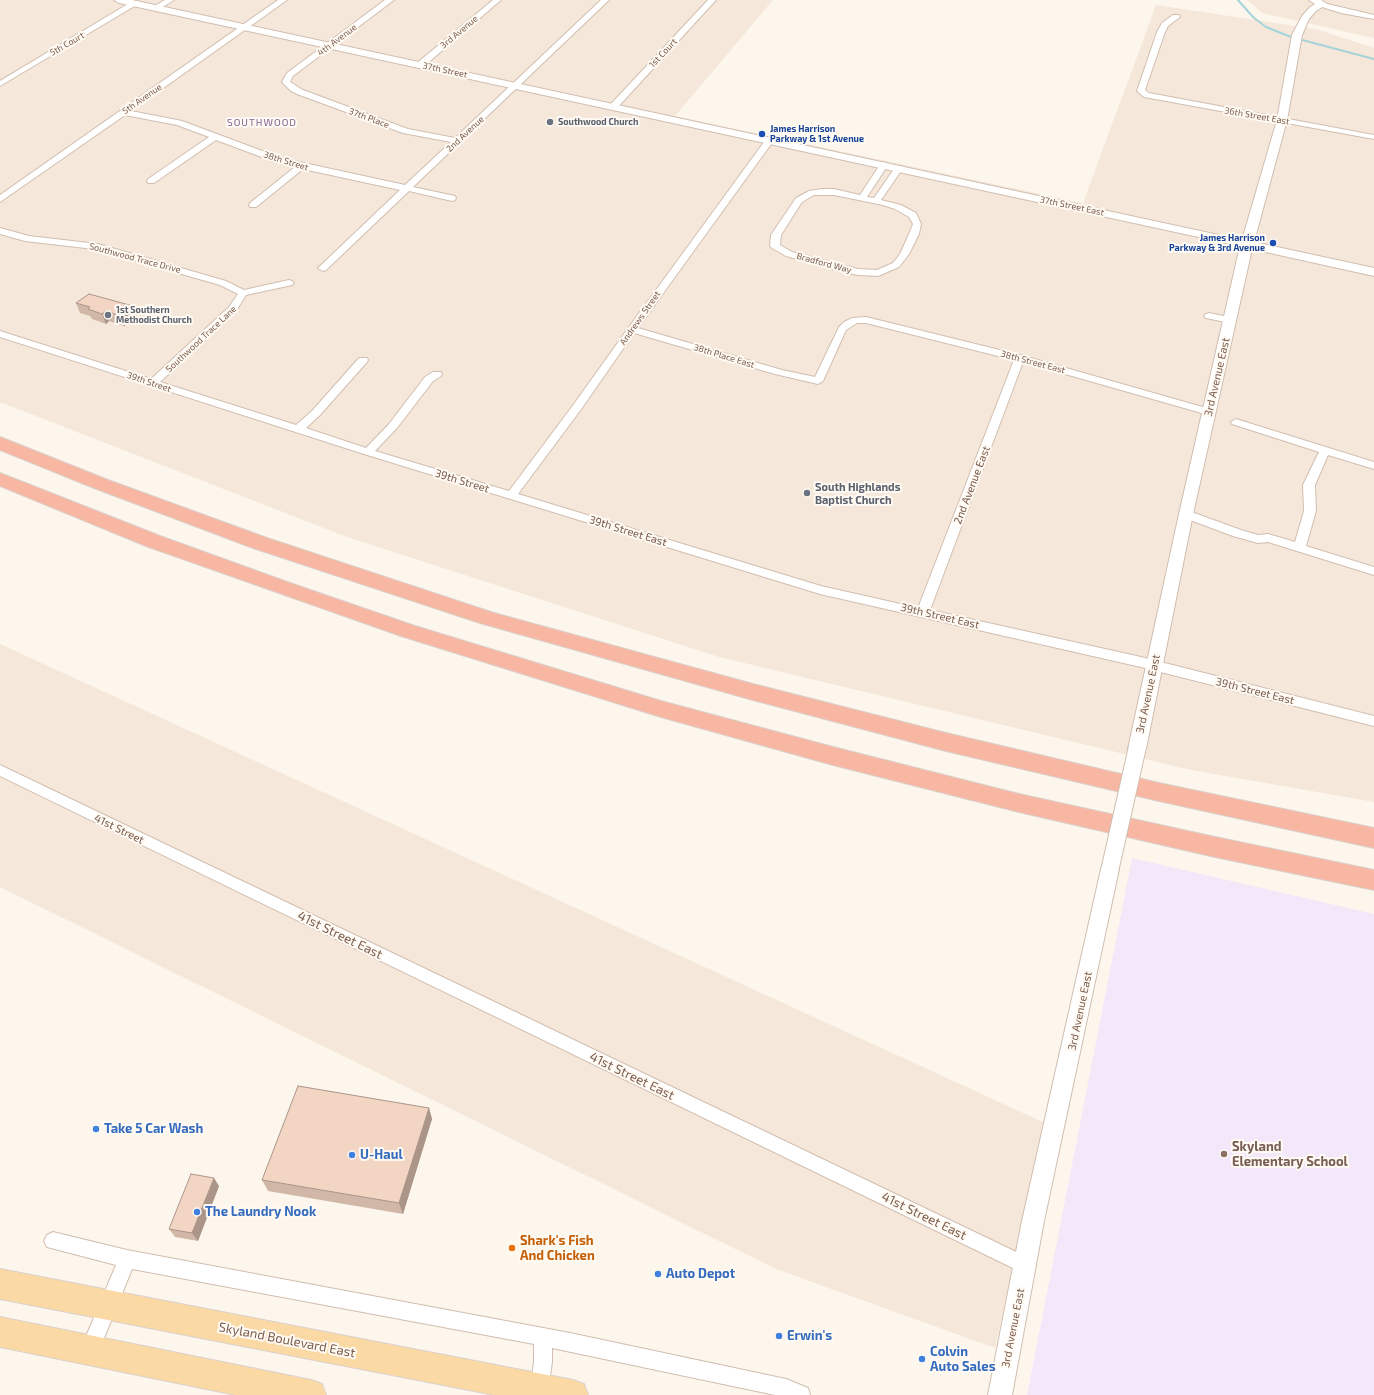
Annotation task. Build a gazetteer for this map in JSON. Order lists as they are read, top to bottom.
{
  "streets": {
    "main road": ["Skyland Boulevard East"],
    "street": [
      "3rd Avenue",
      "4th Avenue",
      "5th Court",
      "1st Court",
      "37th Street",
      "5th Avenue",
      "36th Street East",
      "37th Place",
      "2nd Avenue",
      "38th Street",
      "37th Street East",
      "Southwood Trace Drive",
      "Bradford Way",
      "Andrews Street",
      "Southwood Trace Lane",
      "38th Place East",
      "38th Street East",
      "3rd Avenue East",
      "39th Street",
      "2nd Avenue East",
      "39th Street East",
      "41st Street",
      "41st Street East"
    ]
  },
  "crossings": [
    ["3rd Avenue", "37th Street"],
    ["4th Avenue", "37th Street"],
    ["4th Avenue", "37th Place"],
    ["5th Court", "37th Street"],
    ["1st Court", "37th Street"],
    ["37th Street", "5th Avenue"],
    ["37th Street", "2nd Avenue"],
    ["37th Street", "37th Street East"],
    ["37th Street", "Andrews Street"],
    ["5th Avenue", "38th Street"],
    ["36th Street East", "3rd Avenue East"],
    ["37th Place", "2nd Avenue"],
    ["2nd Avenue", "38th Street"],
    ["37th Street East", "Andrews Street"],
    ["37th Street East", "3rd Avenue East"],
    ["Southwood Trace Drive", "Southwood Trace Lane"],
    ["Andrews Street", "38th Place East"],
    ["Andrews Street", "39th Street"],
    ["Andrews Street", "39th Street East"],
    ["Southwood Trace Lane", "39th Street"],
    ["38th Place East", "38th Street East"],
    ["38th Street East", "3rd Avenue East"],
    ["38th Street East", "2nd Avenue East"],
    ["3rd Avenue East", "39th Street East"],
    ["3rd Avenue East", "41st Street East"],
    ["39th Street", "39th Street East"],
    ["2nd Avenue East", "39th Street East"],
    ["41st Street", "41st Street East"]
  ],
  "districts": ["SOUTHWOOD"],
  "places": [
    "Southwood Church",
    "James Harrison Parkway & 1st Avenue",
    "James Harrison Parkway & 3rd Avenue",
    "1st Southern Methodist Church",
    "South Highlands Baptist Church",
    "Take 5 Car Wash",
    "Skyland Elementary School",
    "U-Haul",
    "The Laundry Nook",
    "Shark's Fish And Chicken",
    "Auto Depot",
    "Erwin's",
    "Colvin Auto Sales"
  ]
}
